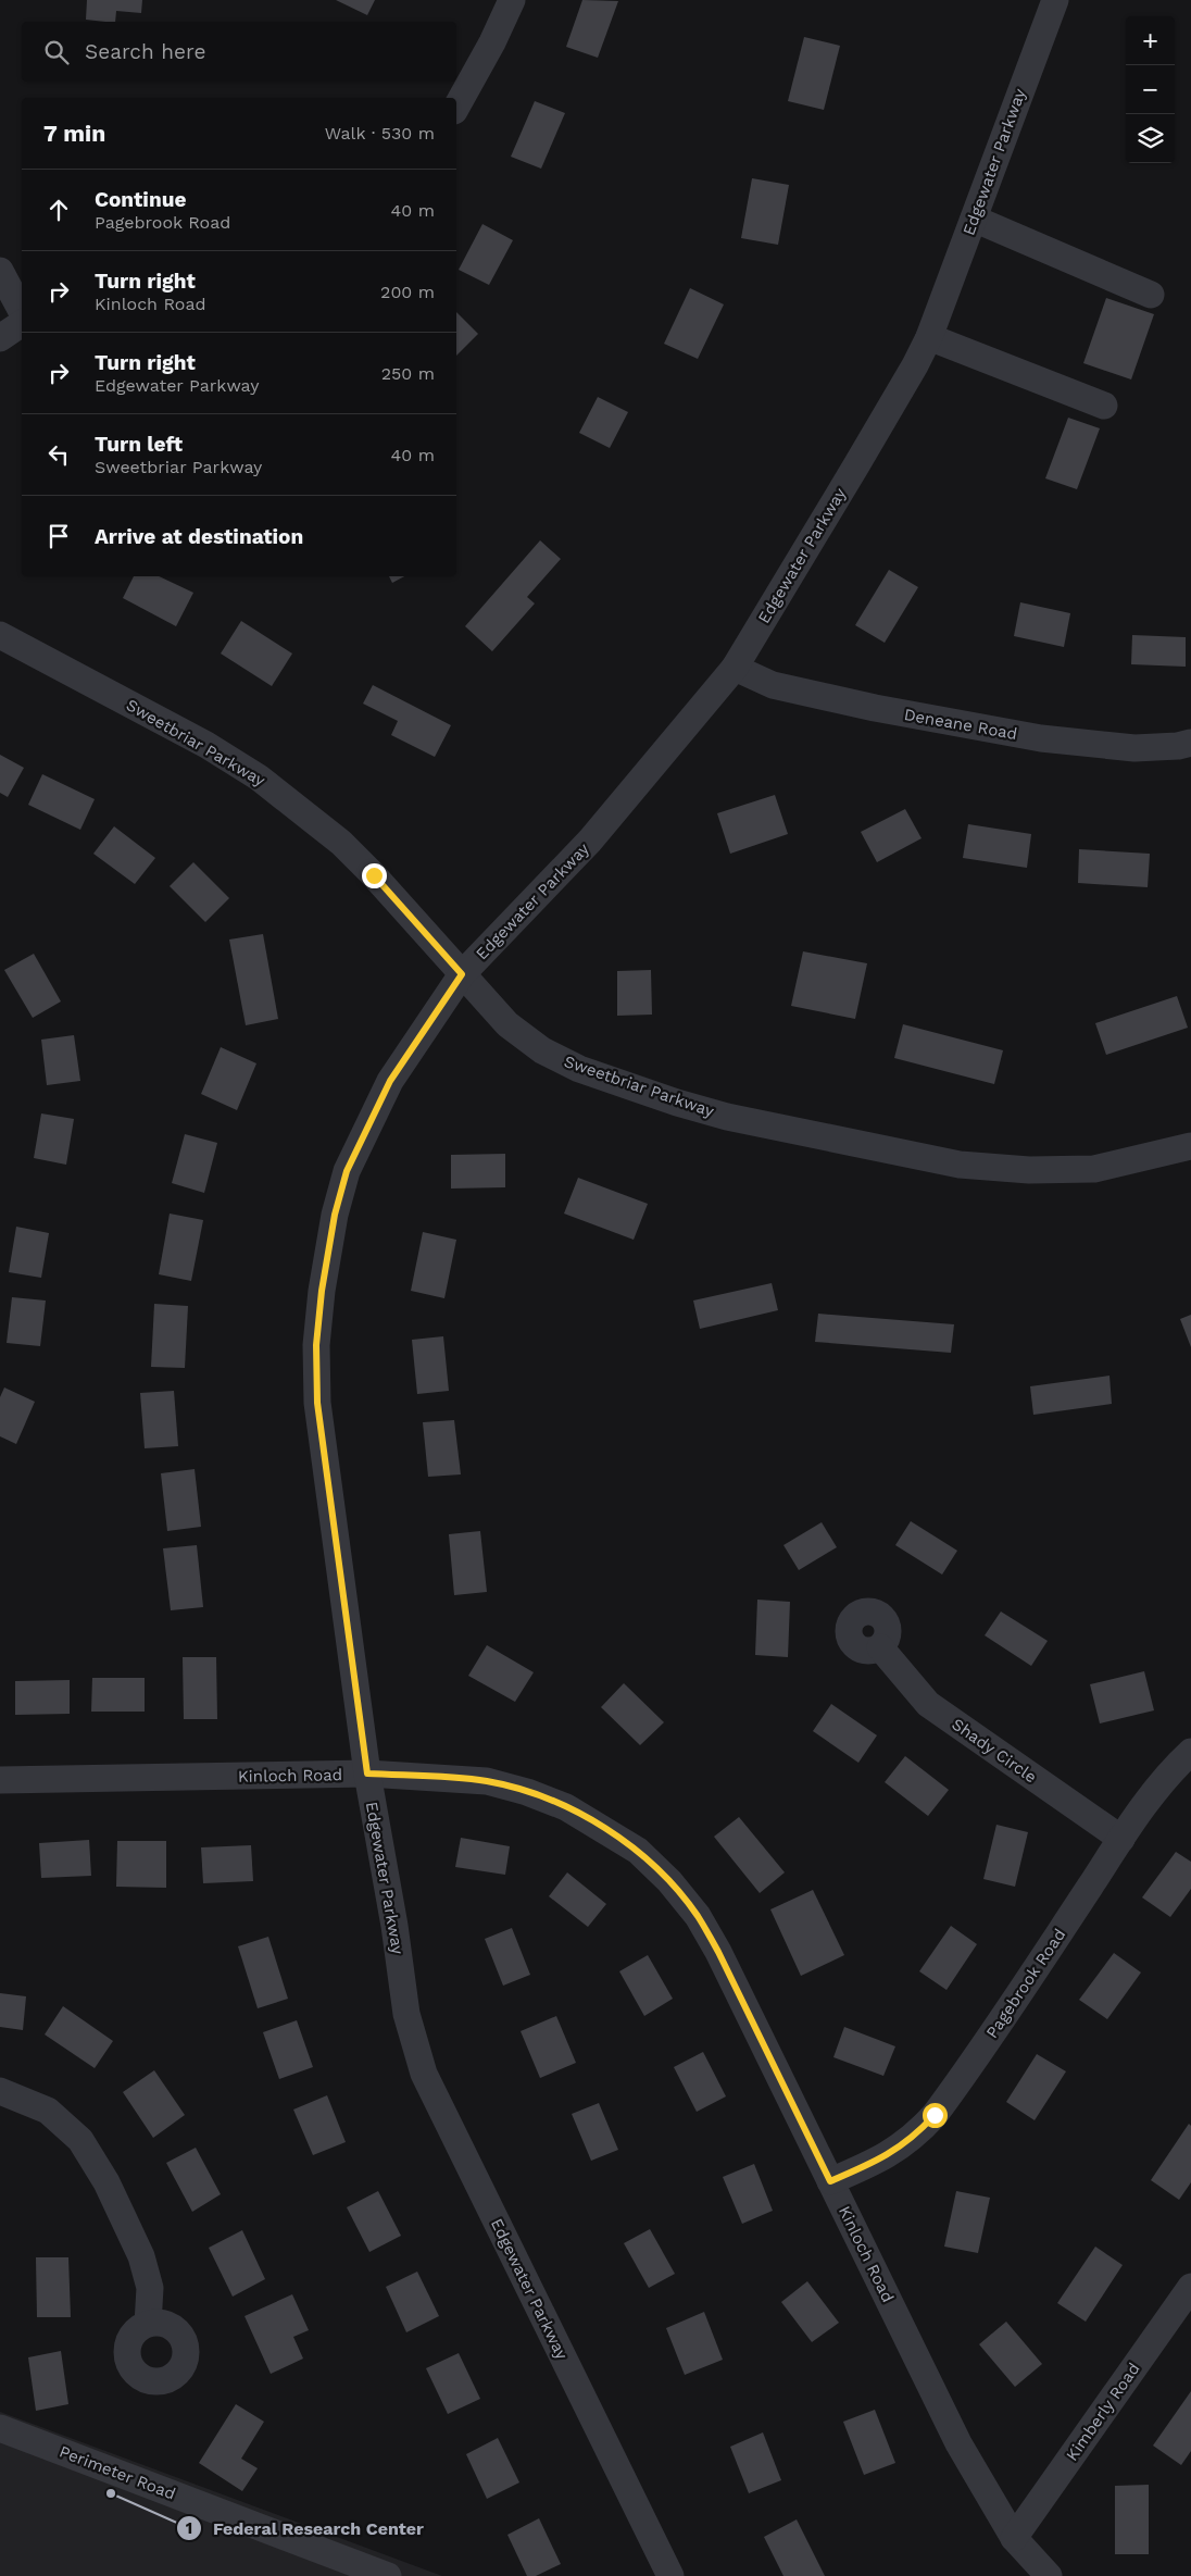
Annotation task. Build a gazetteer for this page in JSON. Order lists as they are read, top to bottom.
{
  "streets": {
    "street": [
      "Edgewater Parkway",
      "Deneane Road",
      "Sweetbriar Parkway",
      "Shady Circle",
      "Kinloch Road",
      "Pagebrook Road",
      "Kimberly Road",
      "Perimeter Road"
    ]
  },
  "crossings": [
    ["Edgewater Parkway", "Deneane Road"],
    ["Edgewater Parkway", "Sweetbriar Parkway"],
    ["Edgewater Parkway", "Kinloch Road"],
    ["Shady Circle", "Pagebrook Road"],
    ["Kinloch Road", "Pagebrook Road"],
    ["Kinloch Road", "Kimberly Road"]
  ],
  "places": ["Federal Research Center"],
  "page": {
    "map_buttons": ["+", "−"],
    "search": "Search here",
    "heading": ["7 min", "Walk · 530 m"],
    "list": [
      ["Continue", "Pagebrook Road", "40 m"],
      ["Turn right", "Kinloch Road", "200 m"],
      ["Turn right", "Edgewater Parkway", "250 m"],
      ["Turn left", "Sweetbriar Parkway", "40 m"],
      "Arrive at destination"
    ]
  }
}
